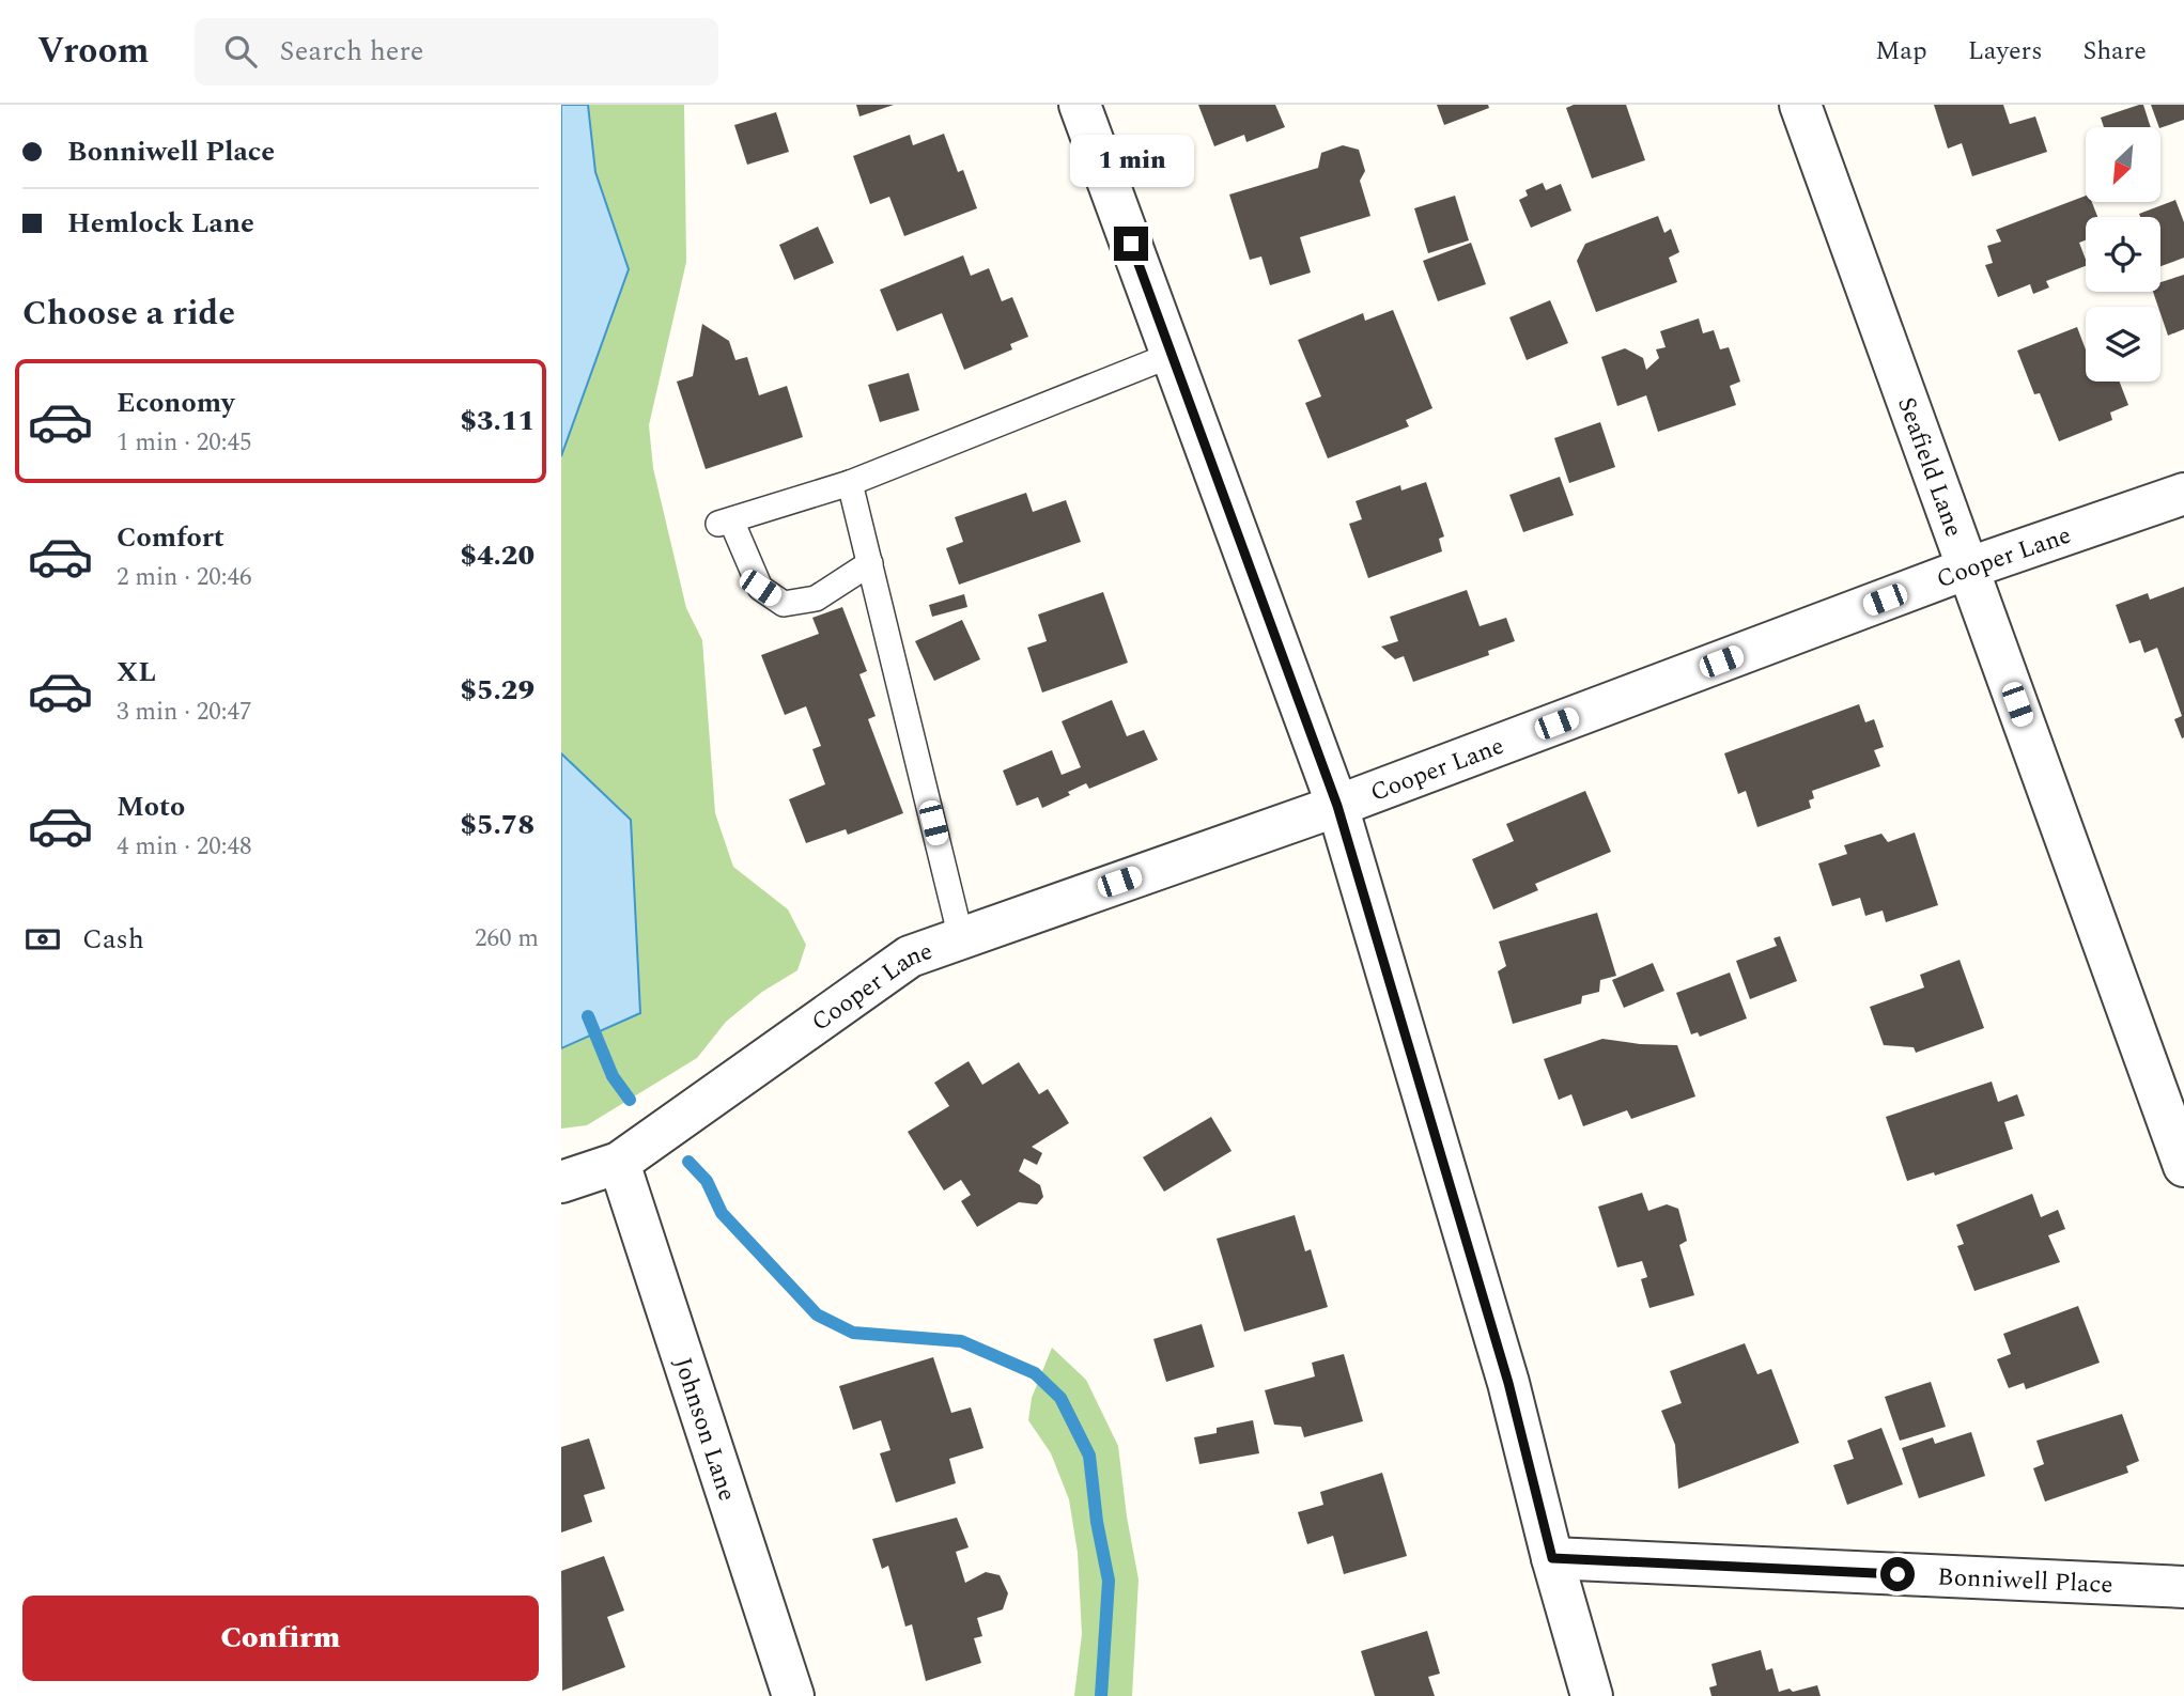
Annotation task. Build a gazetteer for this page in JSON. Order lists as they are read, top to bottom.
{
  "streets": {
    "street": [
      "Seafield Lane",
      "Cooper Lane",
      "Johnson Lane",
      "Bonniwell Place"
    ]
  },
  "crossings": [
    ["Seafield Lane", "Cooper Lane"],
    ["Cooper Lane", "Johnson Lane"]
  ],
  "north": "bottom left",
  "page": {
    "header": "Vroom",
    "search": "Search here",
    "nav": ["Map", "Layers", "Share"],
    "banner": ["Bonniwell Place", "Hemlock Lane"],
    "bubble": "1 min",
    "heading": "Choose a ride",
    "list": [
      {
        "name": "Economy",
        "note": "1 min · 20:45",
        "value": "$3.11"
      },
      {
        "name": "Comfort",
        "note": "2 min · 20:46",
        "value": "$4.20"
      },
      {
        "name": "XL",
        "note": "3 min · 20:47",
        "value": "$5.29"
      },
      {
        "name": "Moto",
        "note": "4 min · 20:48",
        "value": "$5.78"
      }
    ],
    "pay": ["Cash", "260 m"],
    "buttons": "Confirm"
  }
}
